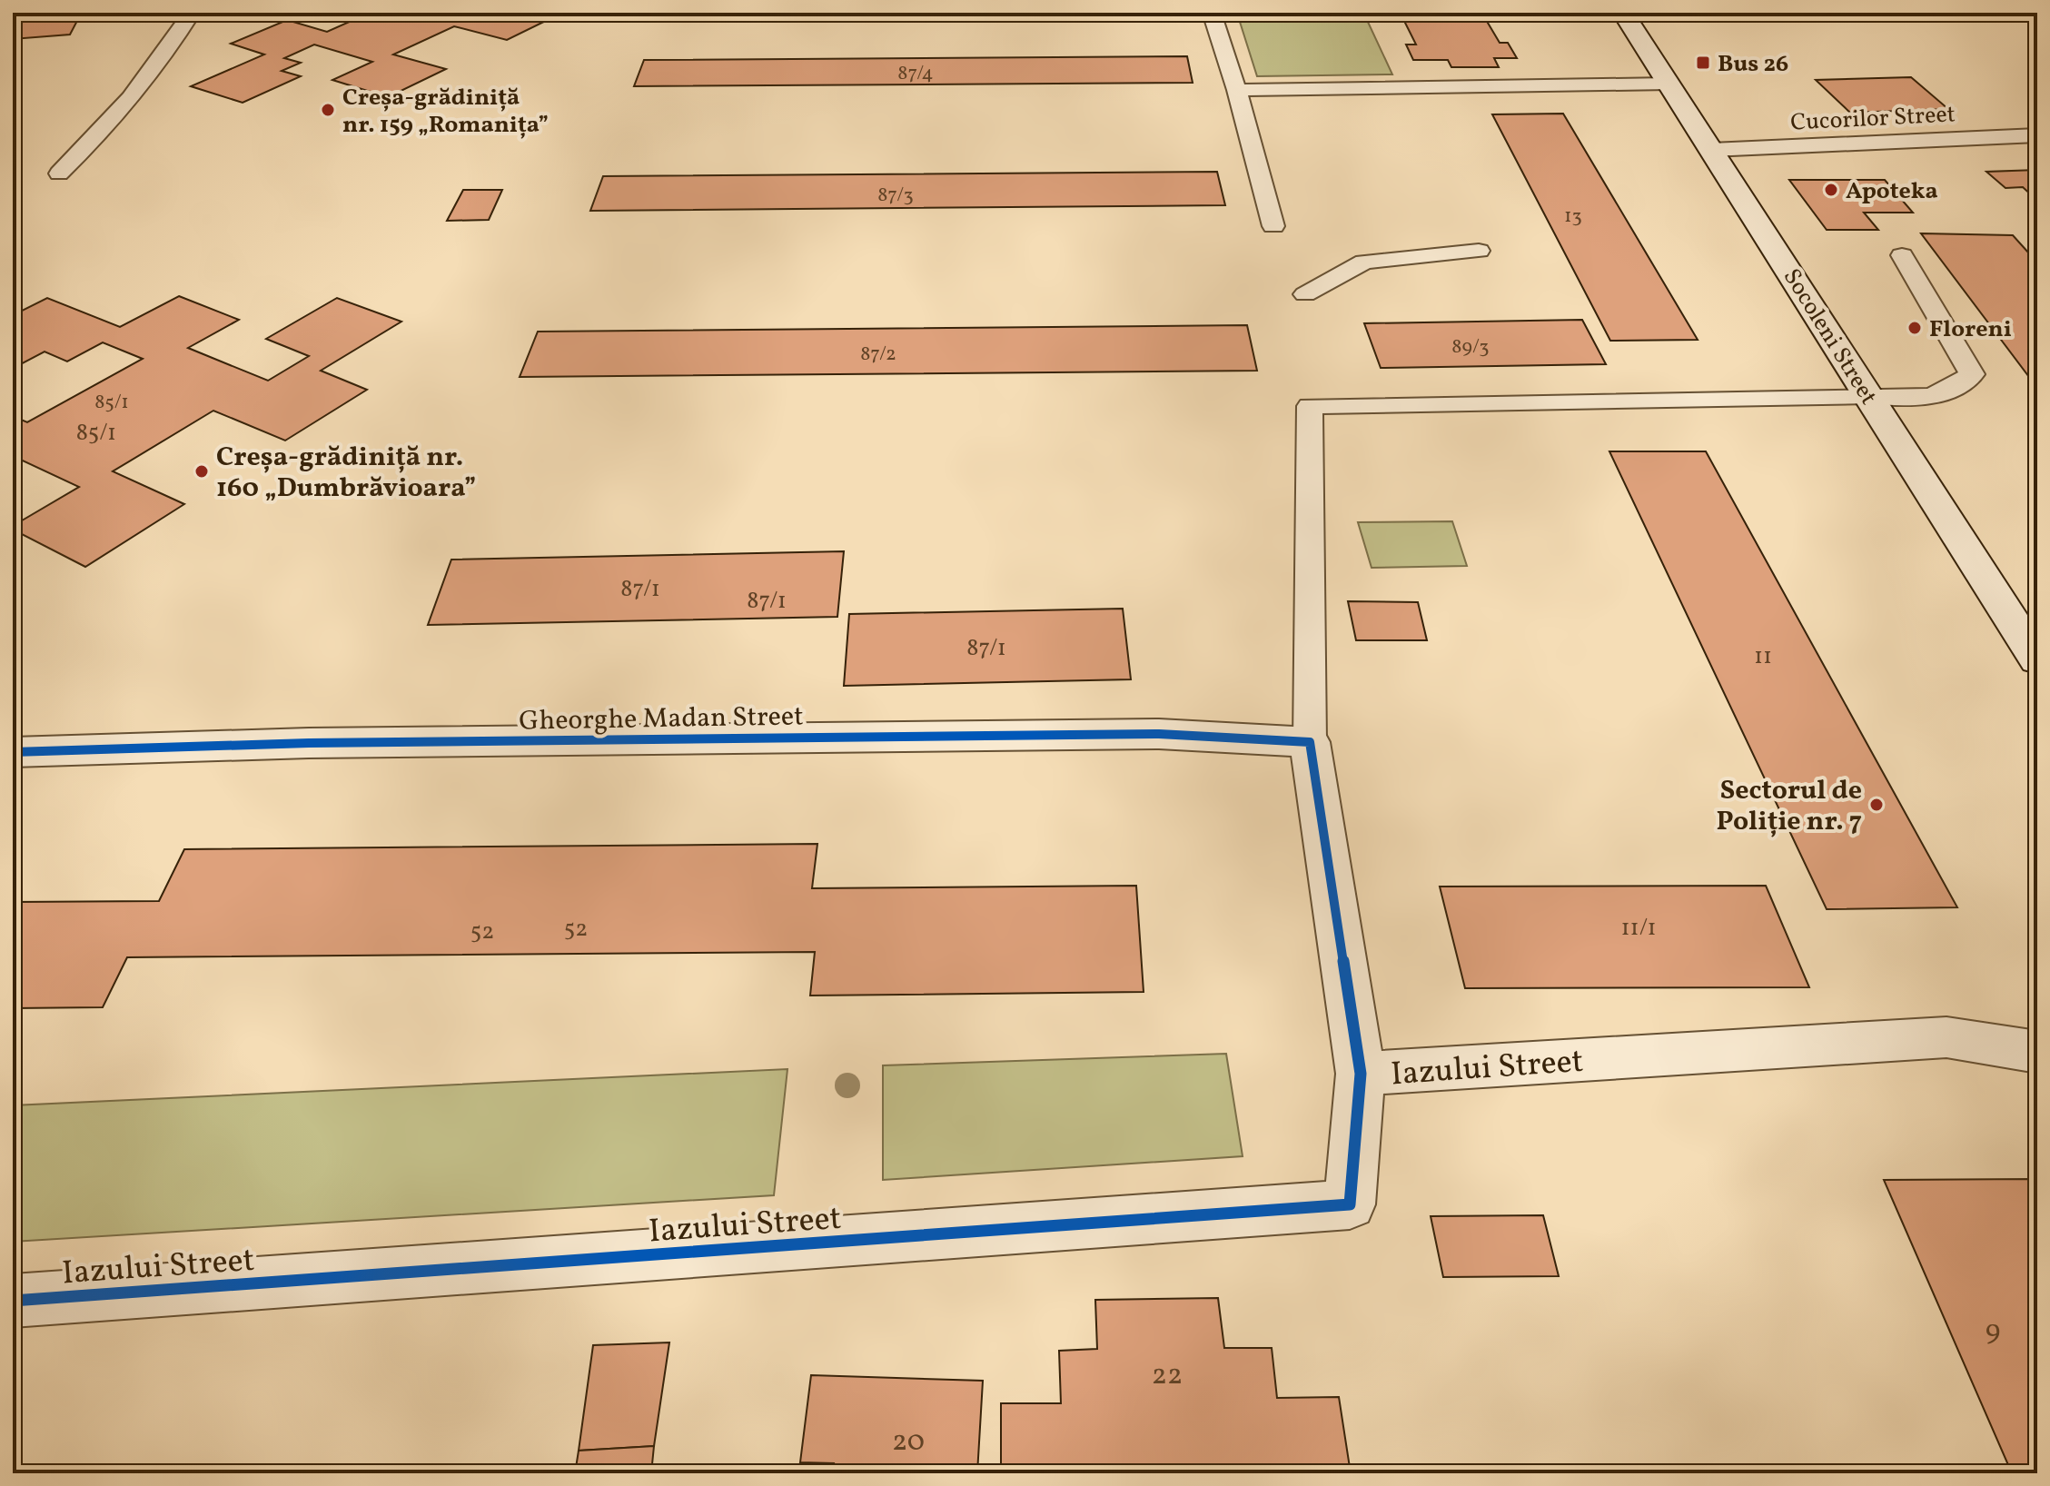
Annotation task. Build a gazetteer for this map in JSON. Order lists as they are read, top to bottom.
{
  "streets": {
    "street": ["Socoleni Street", "Gheorghe Madan Street", "Iazului Street"],
    "lane": ["Cucorilor Street"]
  },
  "crossings": [
    ["Cucorilor Street", "Socoleni Street"]
  ],
  "places": {
    "transit": ["Bus 26"],
    "other": [
      "Creșa-grădiniță nr. 159 „Romanița”",
      "Apoteka",
      "Floreni",
      "Creșa-grădiniță nr. 160 „Dumbrăvioara”",
      "Sectorul de Poliție nr. 7"
    ]
  },
  "house_numbers": [
    "87/4",
    "87/3",
    "13",
    "89/3",
    "87/2",
    "85/1",
    "85/1",
    "87/1",
    "87/1",
    "87/1",
    "11",
    "11/1",
    "52",
    "52",
    "9",
    "22",
    "20"
  ]
}
